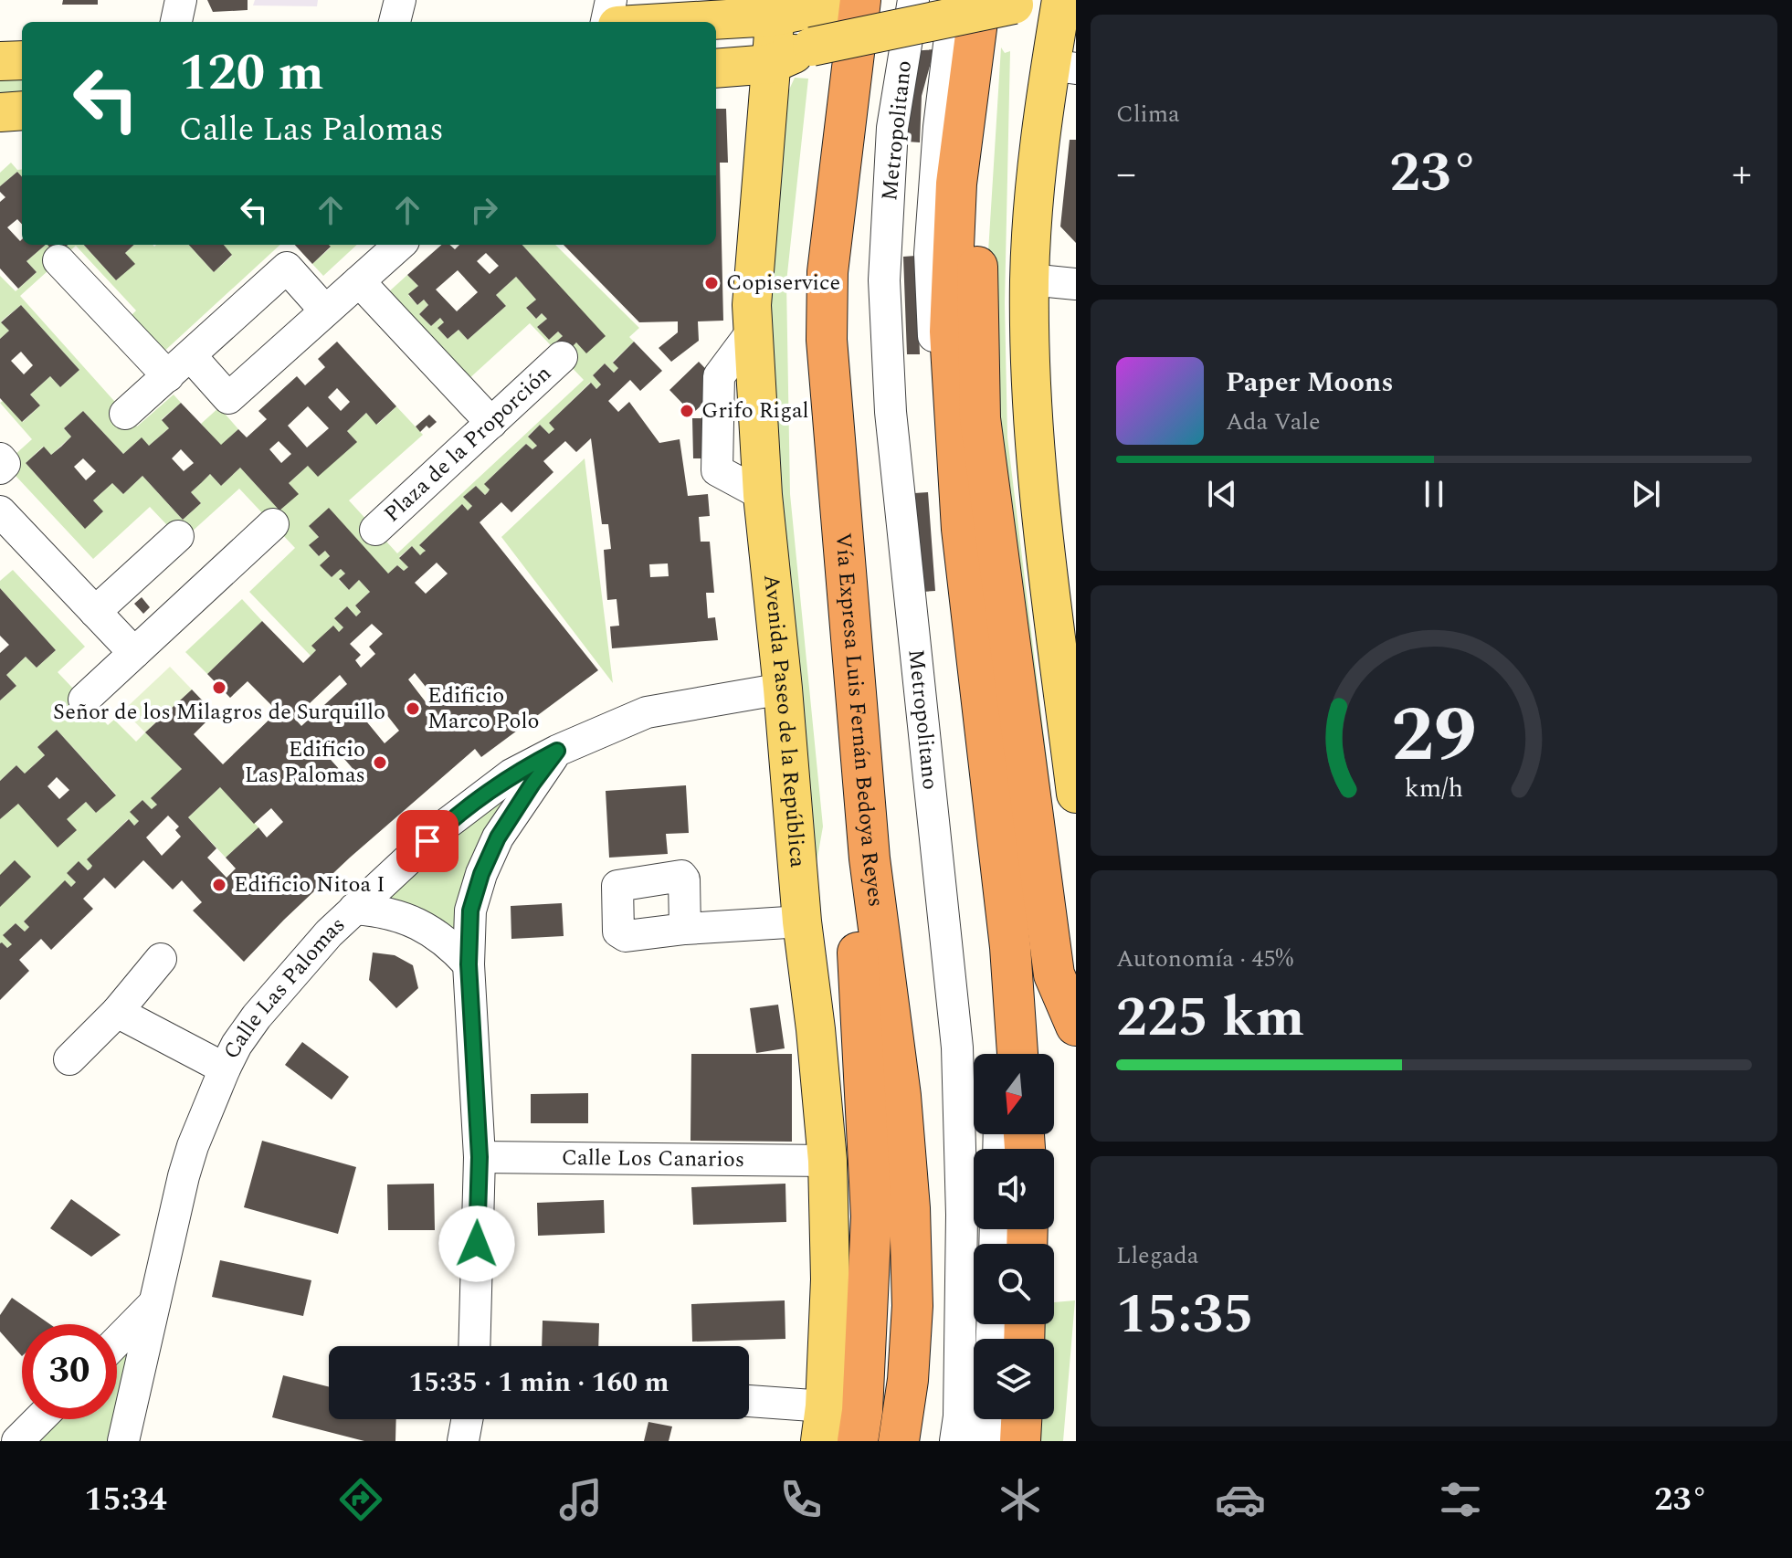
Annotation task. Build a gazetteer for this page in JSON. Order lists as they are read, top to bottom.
{
  "streets": {
    "highway": ["Vía Expresa Luis Fernán Bedoya Reyes"],
    "main road": ["Avenida Paseo de la República"],
    "street": [
      "Metropolitano",
      "Plaza de la Proporción",
      "Calle Las Palomas",
      "Calle Los Canarios"
    ]
  },
  "crossings": [
    ["Avenida Paseo de la República", "Calle Las Palomas"],
    ["Avenida Paseo de la República", "Calle Los Canarios"]
  ],
  "places": [
    "Copiservice",
    "Grifo Rigal",
    "Señor de los Milagros de Surquillo",
    "Edificio Marco Polo",
    "Edificio Las Palomas",
    "Edificio Nitoa I"
  ],
  "north": "bottom",
  "page": {
    "tile": [
      "Clima",
      ["Autonomía · 45%", "225 km"],
      ["Llegada", "15:35"]
    ],
    "turn": ["120 m", "Calle Las Palomas"],
    "heat": ["−", "23°", "+"],
    "song": ["Paper Moons", "Ada Vale"],
    "limit": "30",
    "trip": "15:35 · 1 min · 160 m",
    "tabs": ["15:34", "23°"],
    "gauge": ["29", "km/h"]
  }
}
